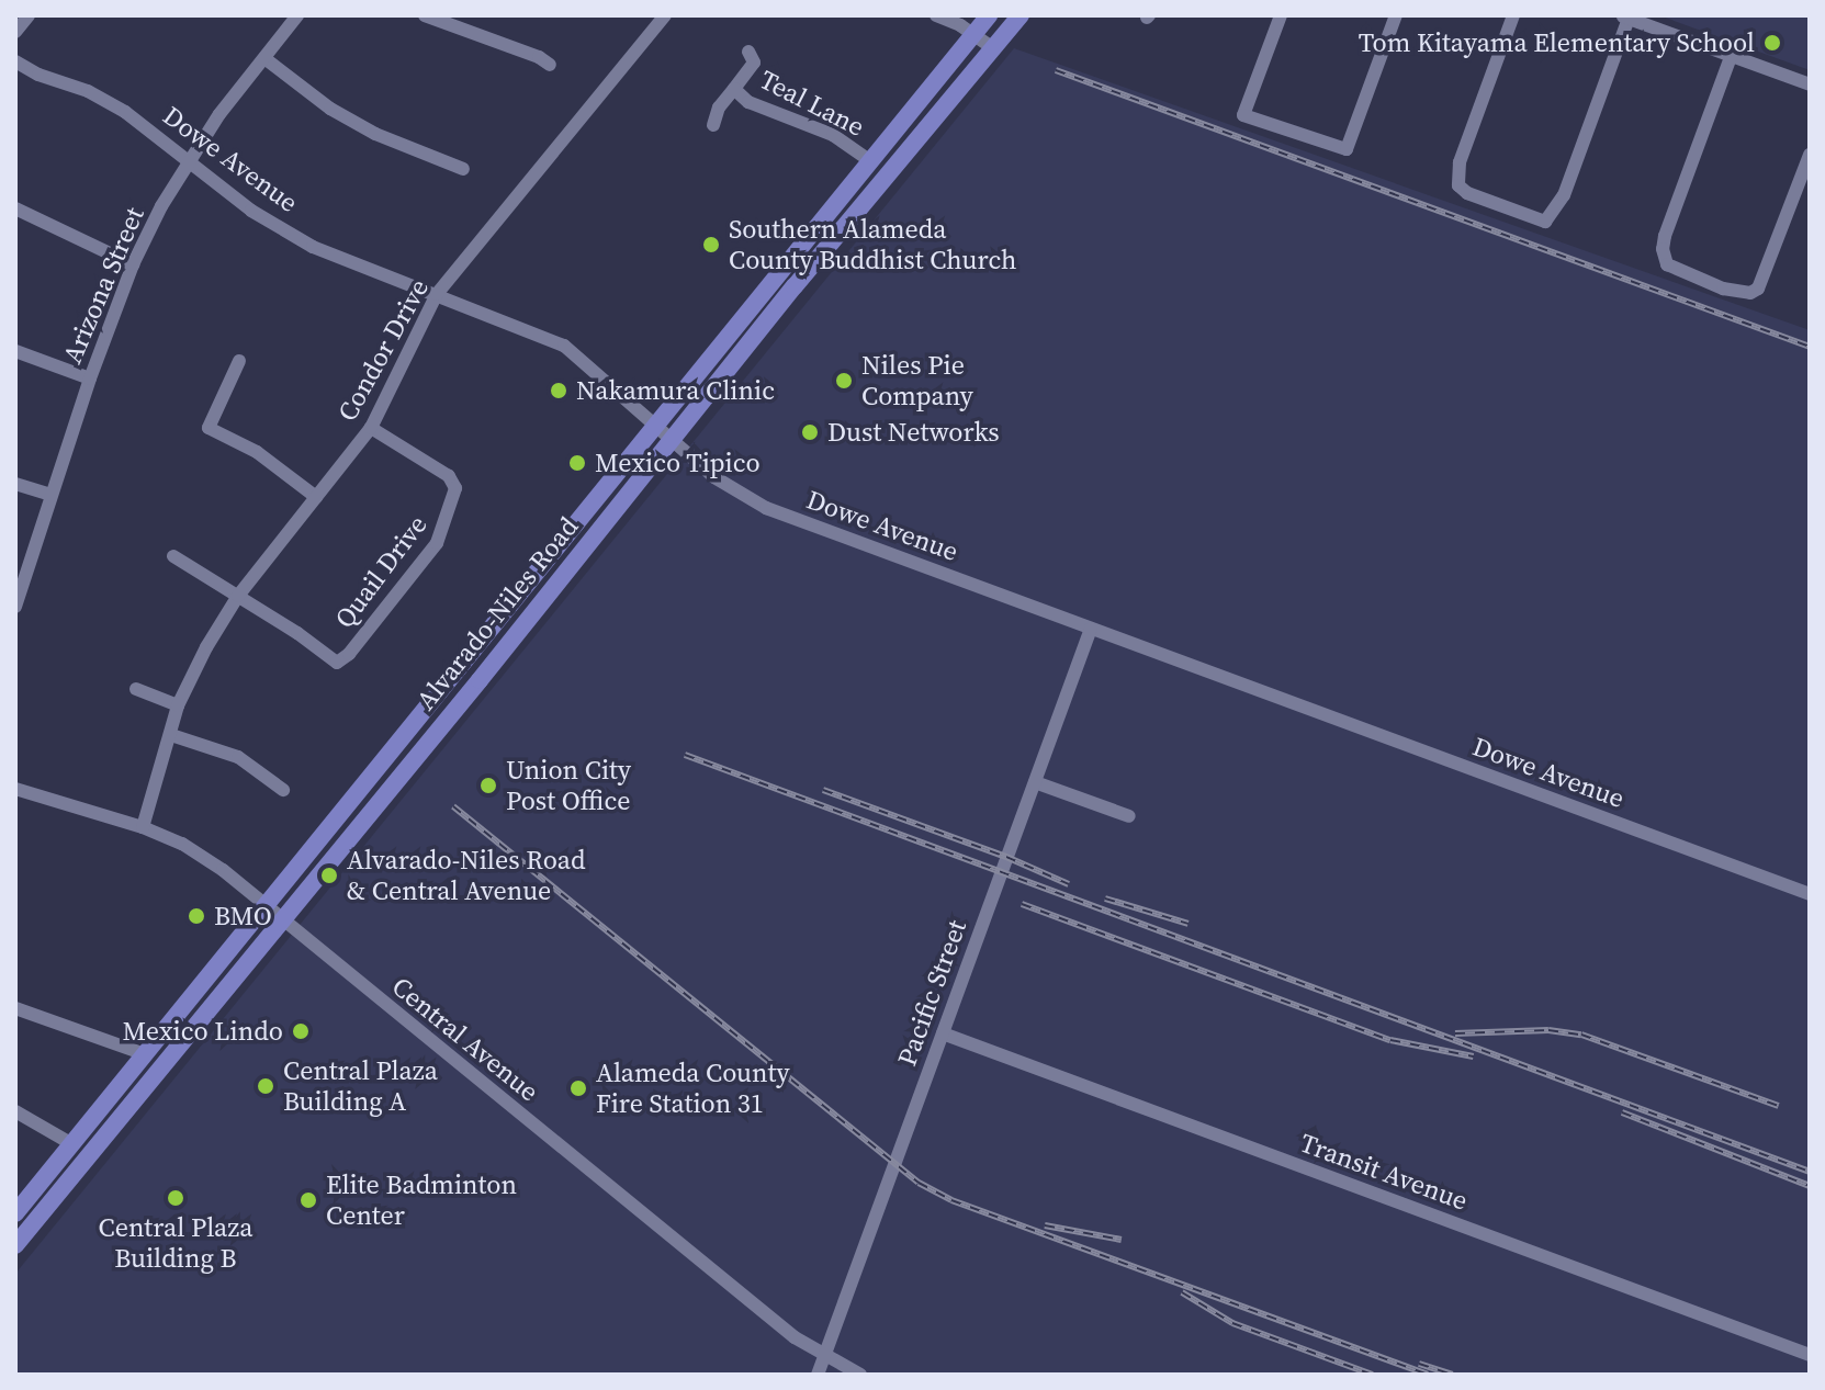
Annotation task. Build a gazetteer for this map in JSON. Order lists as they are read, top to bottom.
{
  "streets": {
    "main road": ["Alvarado-Niles Road"],
    "street": [
      "Teal Lane",
      "Dowe Avenue",
      "Arizona Street",
      "Condor Drive",
      "Quail Drive",
      "Pacific Street",
      "Central Avenue",
      "Transit Avenue"
    ]
  },
  "crossings": [
    ["Teal Lane", "Alvarado-Niles Road"],
    ["Dowe Avenue", "Arizona Street"],
    ["Dowe Avenue", "Condor Drive"],
    ["Dowe Avenue", "Alvarado-Niles Road"],
    ["Dowe Avenue", "Pacific Street"],
    ["Condor Drive", "Quail Drive"],
    ["Condor Drive", "Central Avenue"],
    ["Alvarado-Niles Road", "Central Avenue"],
    ["Pacific Street", "Central Avenue"],
    ["Pacific Street", "Transit Avenue"]
  ],
  "places": [
    "Tom Kitayama Elementary School",
    "Southern Alameda County Buddhist Church",
    "Niles Pie Company",
    "Nakamura Clinic",
    "Dust Networks",
    "Mexico Tipico",
    "Union City Post Office",
    "Alvarado-Niles Road & Central Avenue",
    "BMO",
    "Mexico Lindo",
    "Central Plaza Building A",
    "Alameda County Fire Station 31",
    "Central Plaza Building B",
    "Elite Badminton Center"
  ]
}
